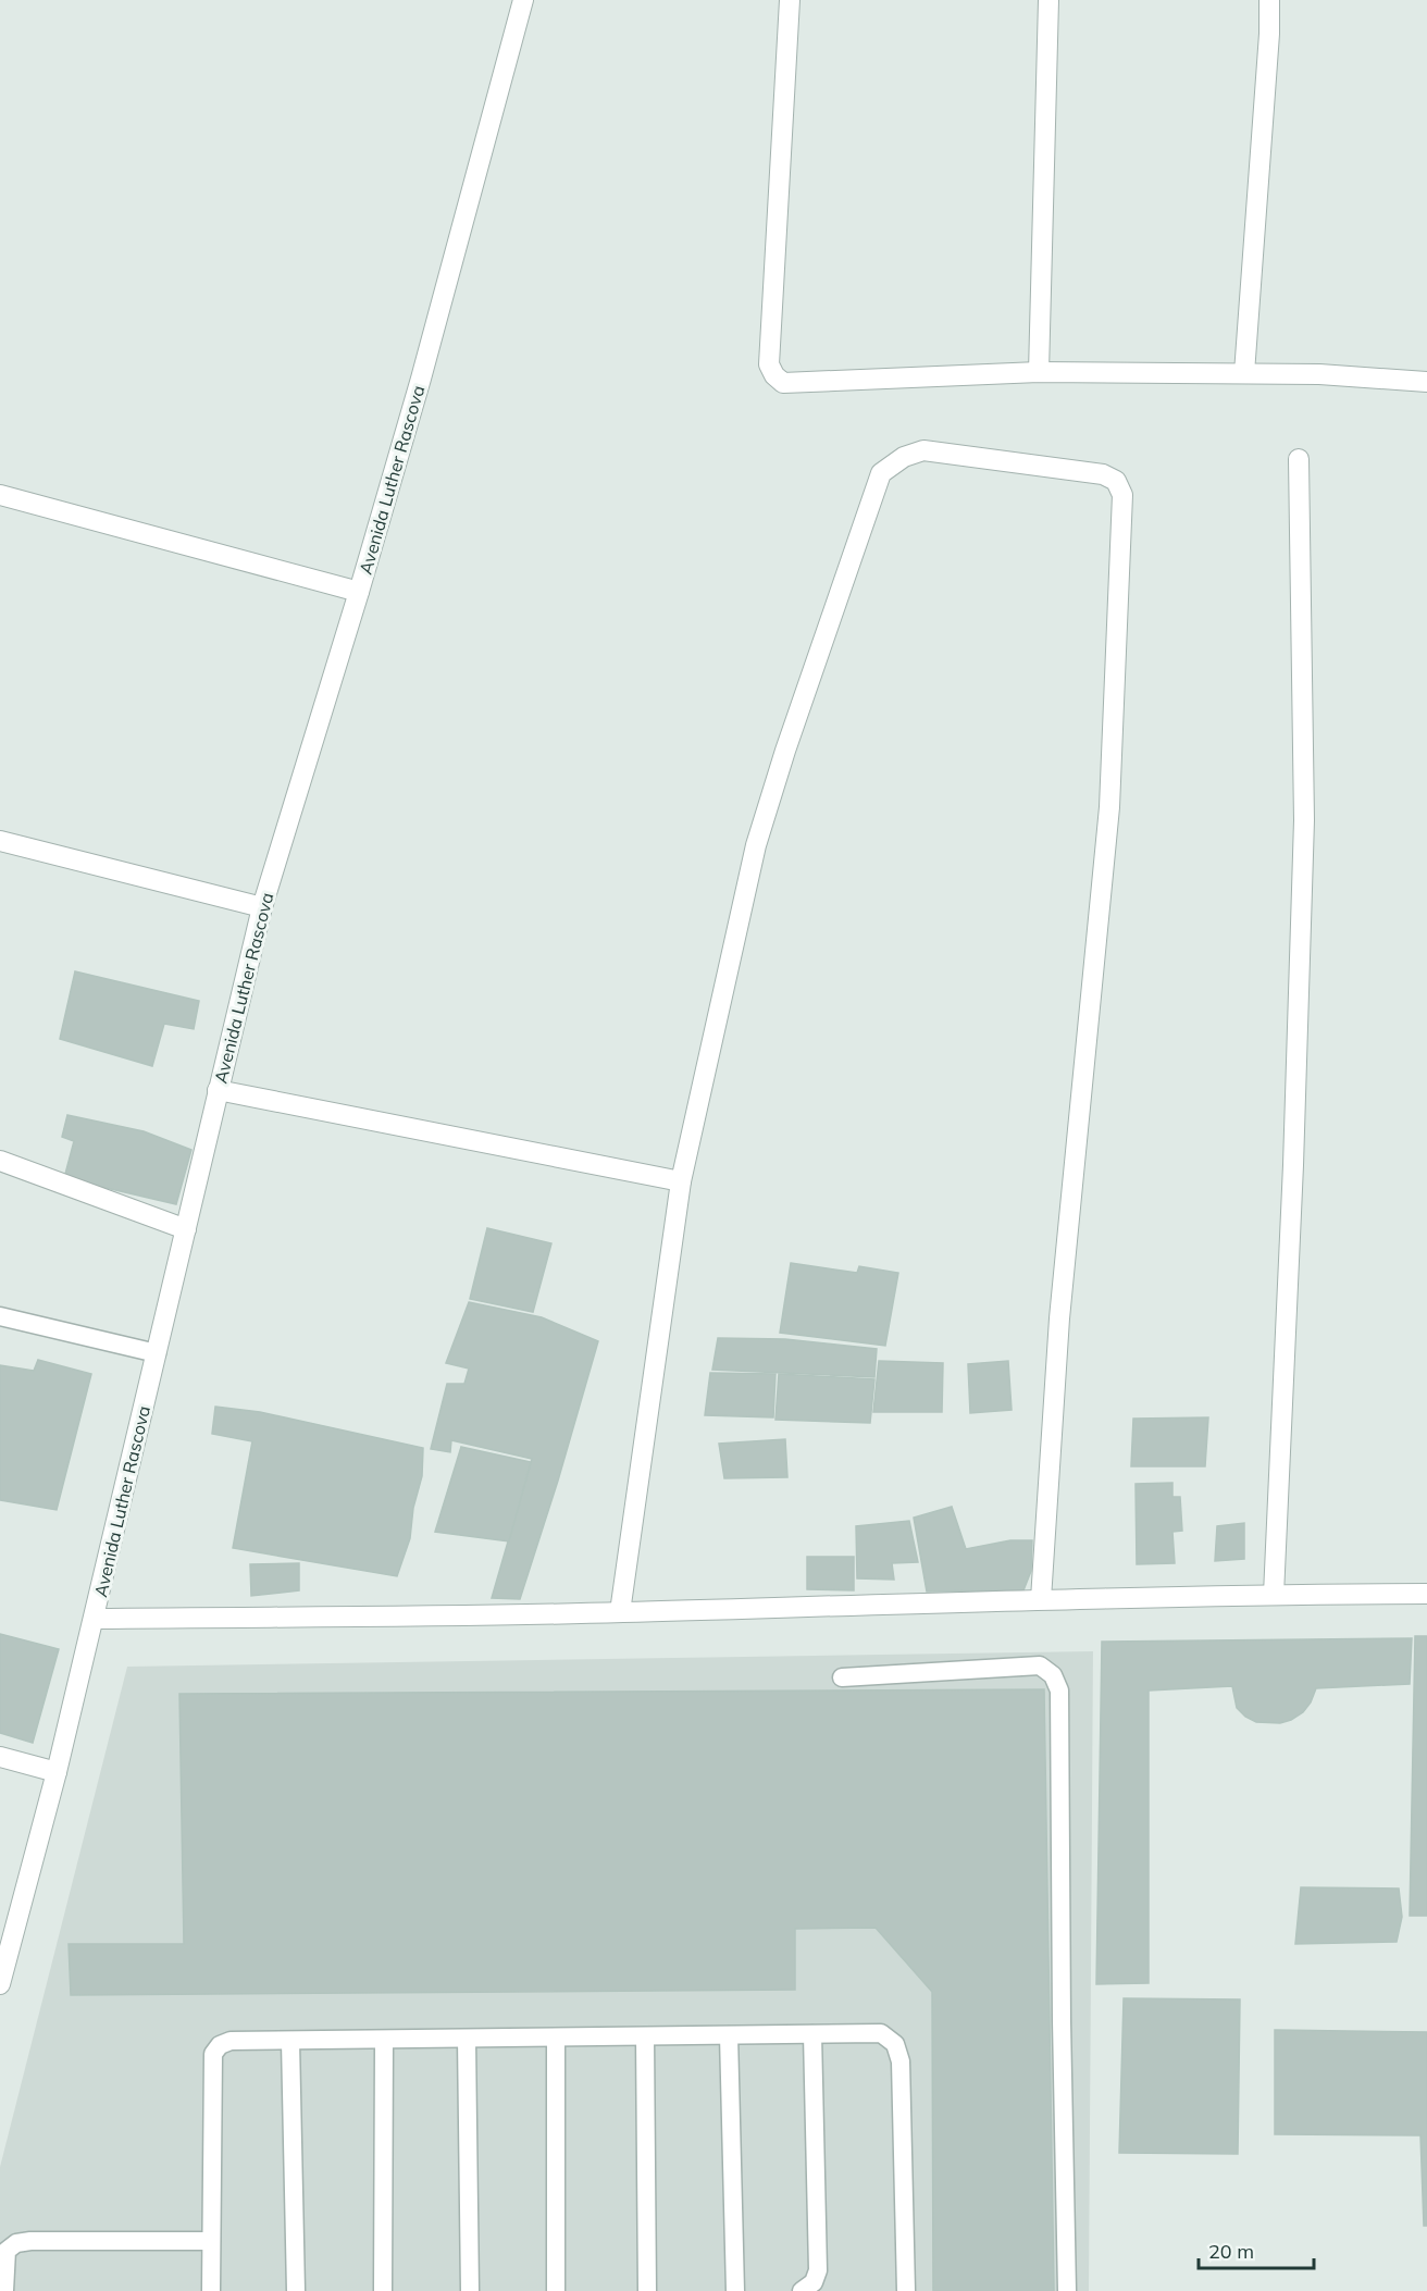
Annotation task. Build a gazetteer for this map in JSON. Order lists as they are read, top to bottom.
{
  "streets": {
    "street": ["Avenida Luther Rascova"]
  },
  "scale_bar": "20 m"
}
